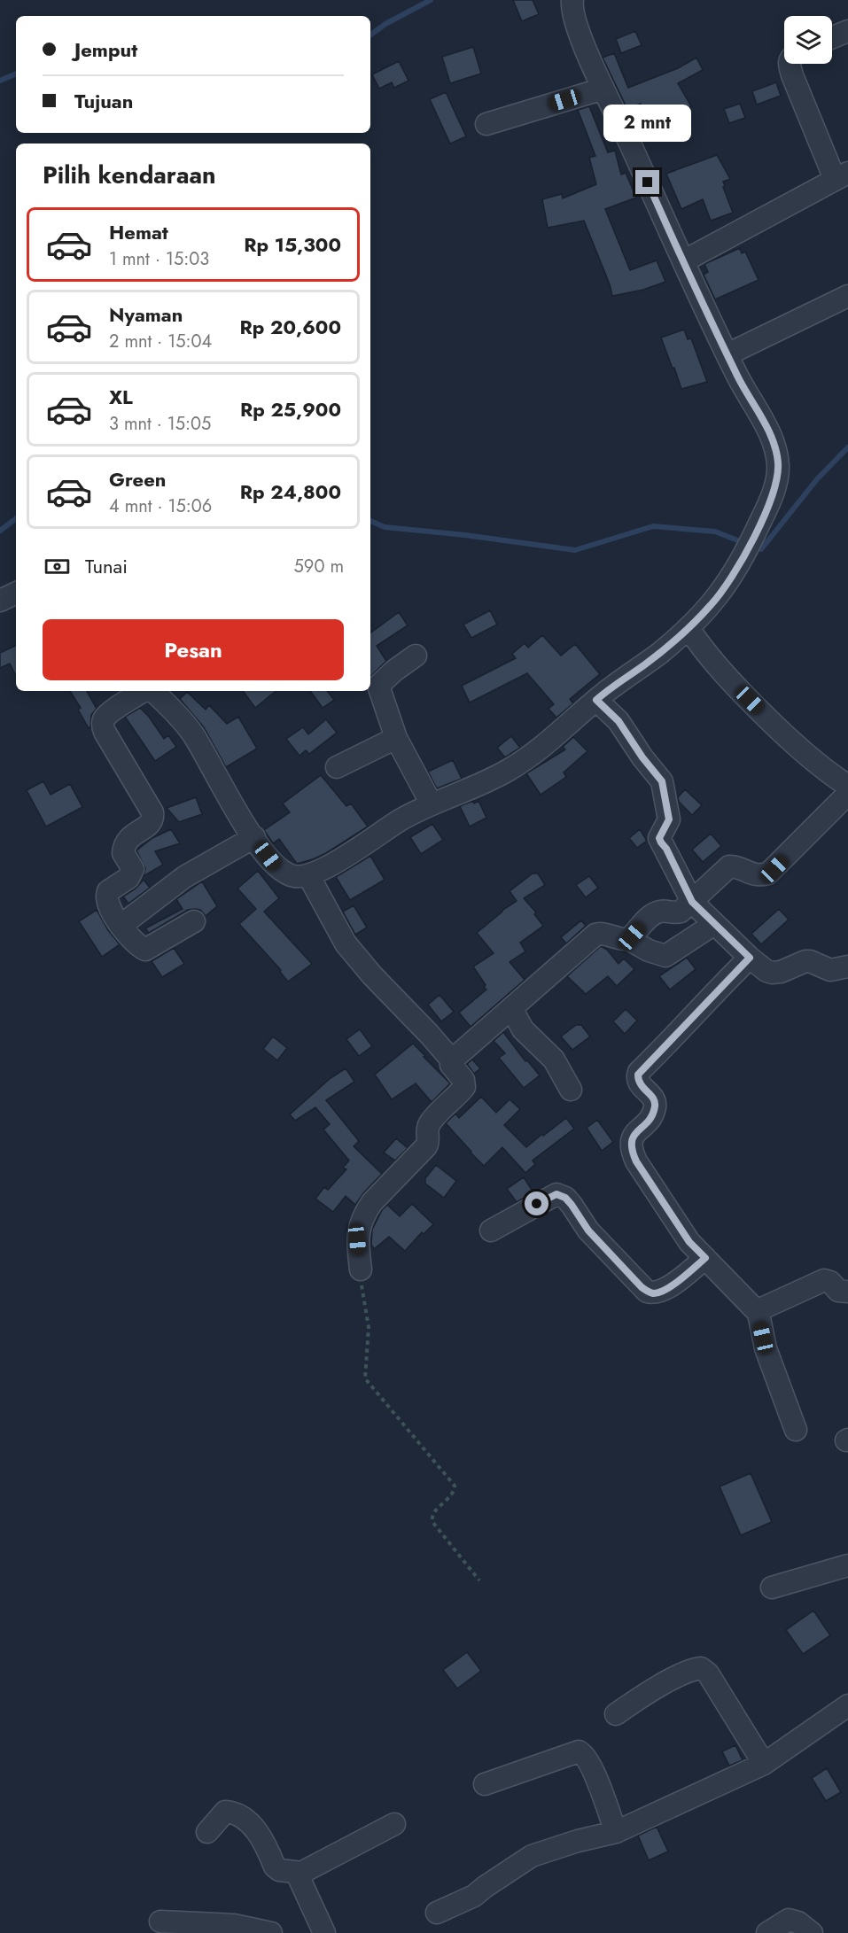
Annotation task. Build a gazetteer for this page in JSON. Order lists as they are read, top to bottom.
{
  "page": {
    "banner": ["Jemput", "Tujuan"],
    "bubble": "2 mnt",
    "heading": "Pilih kendaraan",
    "list": [
      {
        "name": "Hemat",
        "note": "1 mnt · 15:03",
        "value": "Rp 15,300"
      },
      {
        "name": "Nyaman",
        "note": "2 mnt · 15:04",
        "value": "Rp 20,600"
      },
      {
        "name": "XL",
        "note": "3 mnt · 15:05",
        "value": "Rp 25,900"
      },
      {
        "name": "Green",
        "note": "4 mnt · 15:06",
        "value": "Rp 24,800"
      }
    ],
    "pay": ["Tunai", "590 m"],
    "buttons": "Pesan"
  }
}
